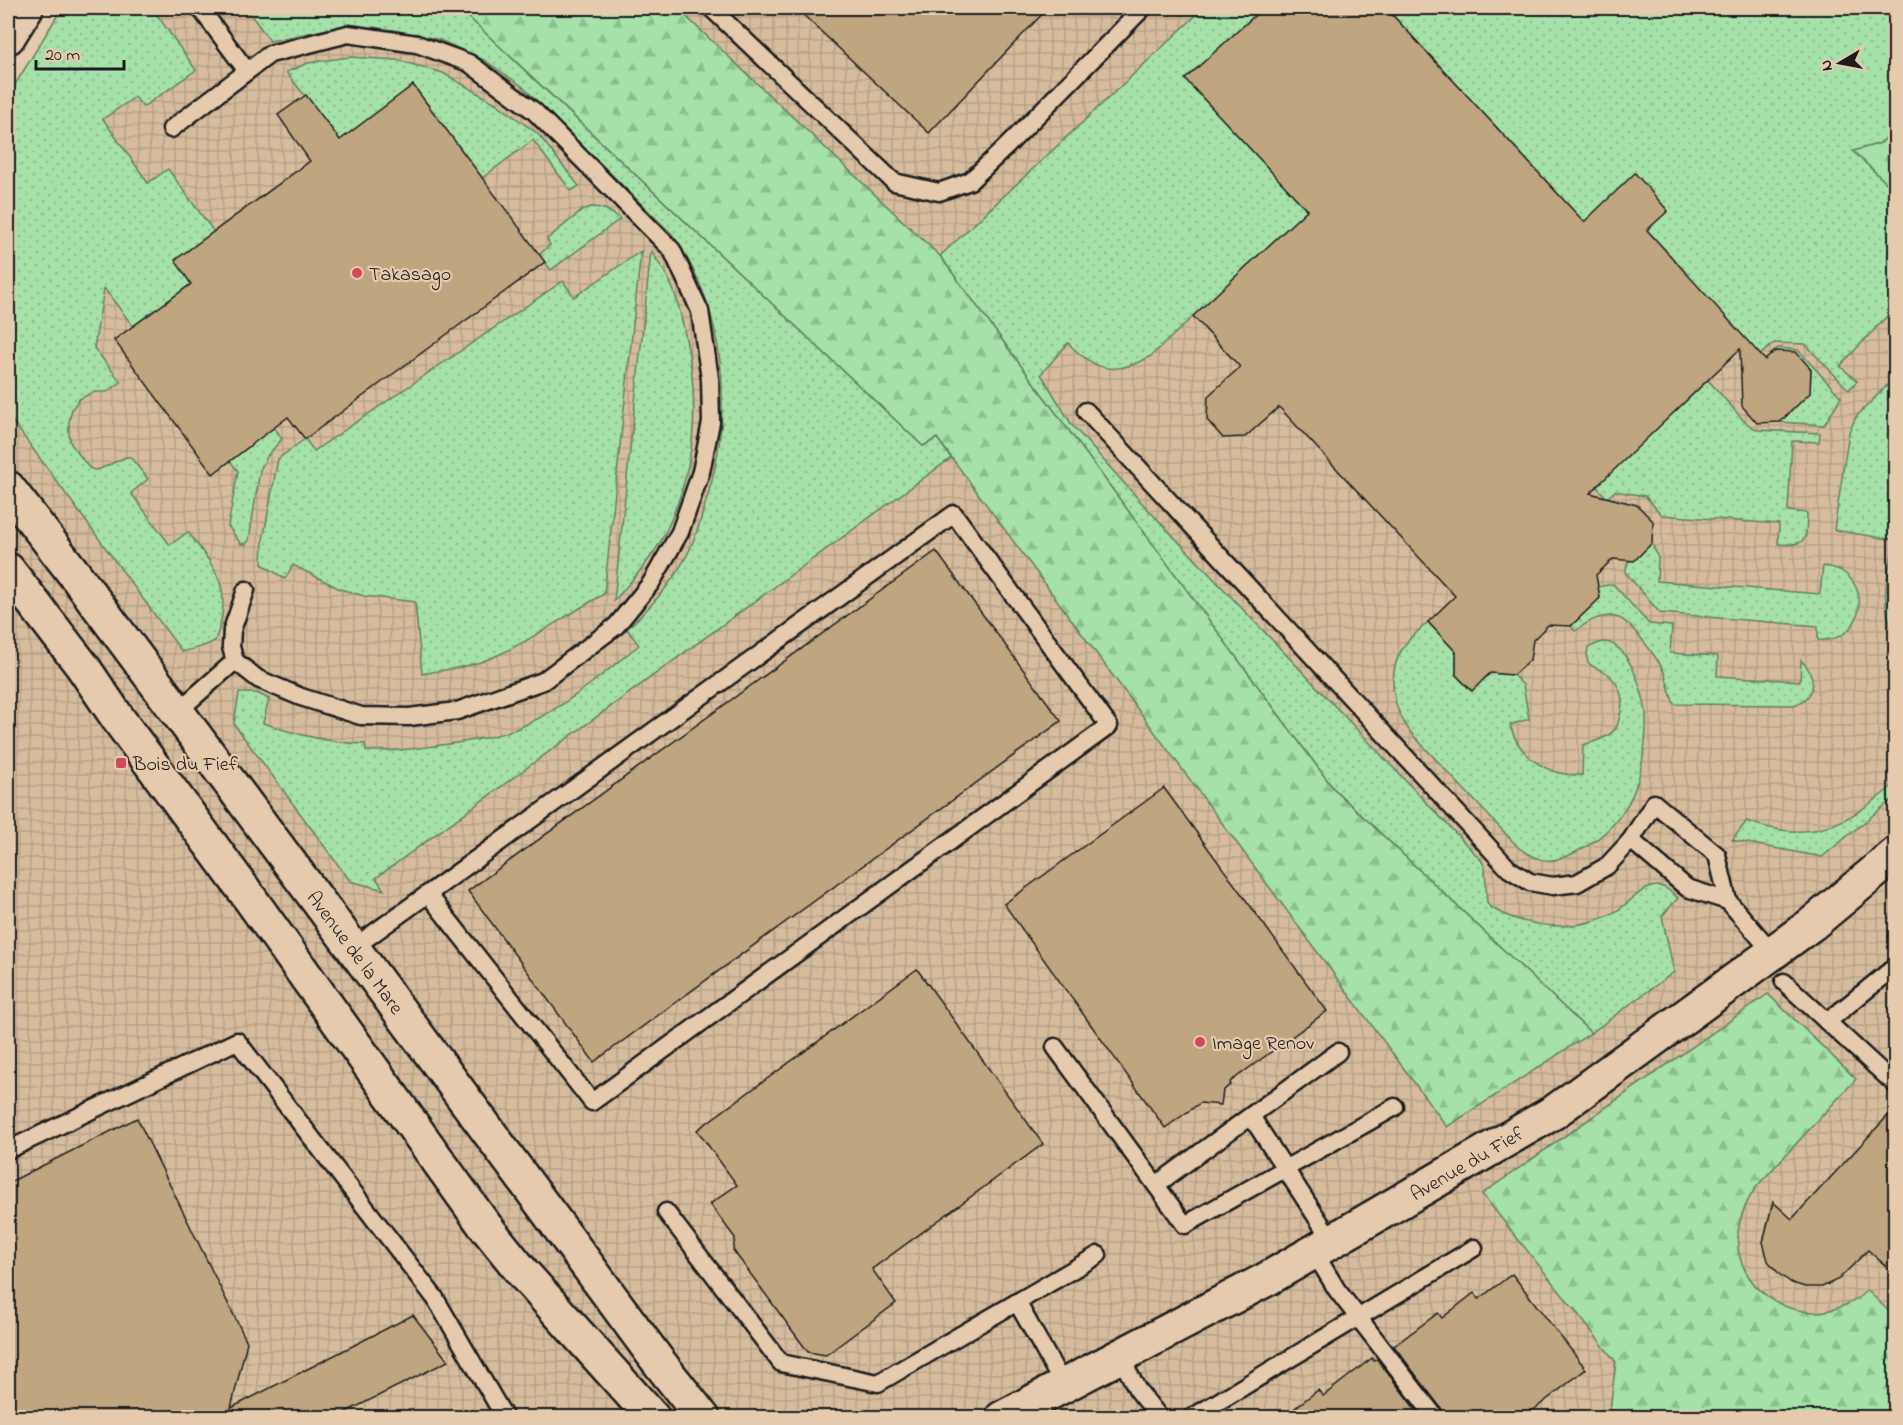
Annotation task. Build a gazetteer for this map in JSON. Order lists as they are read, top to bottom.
{
  "streets": {
    "street": ["Avenue de la Mare", "Avenue du Fief"]
  },
  "places": {
    "other": ["Takasago", "Image Renov"],
    "transit": ["Bois du Fief"]
  },
  "scale_bar": "20 m",
  "north": "left"
}
